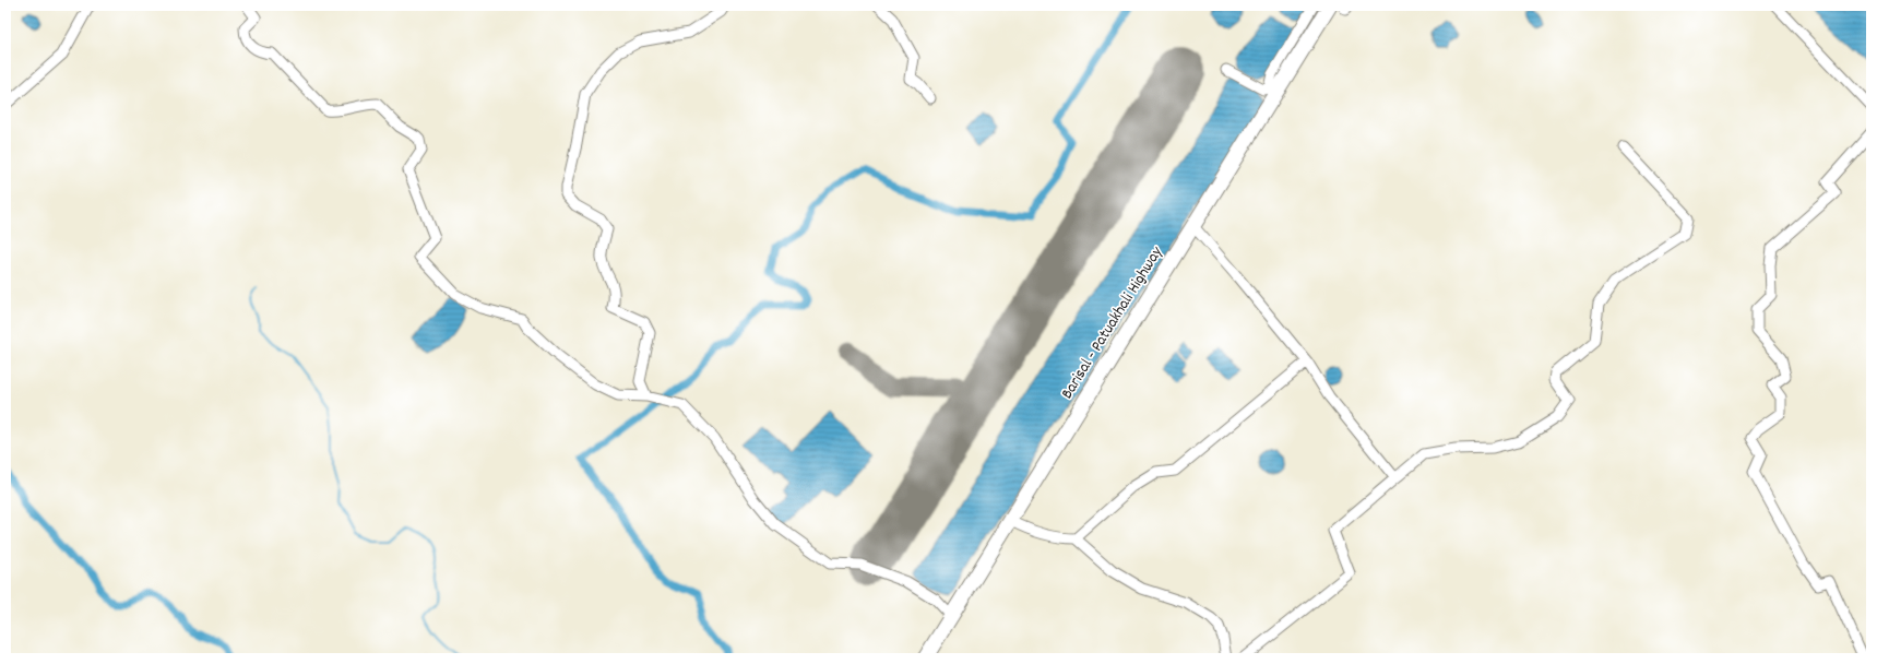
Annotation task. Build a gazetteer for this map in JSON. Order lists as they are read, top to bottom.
{
  "streets": {
    "highway": ["Barisal - Patuakhali Highway"]
  }
}
